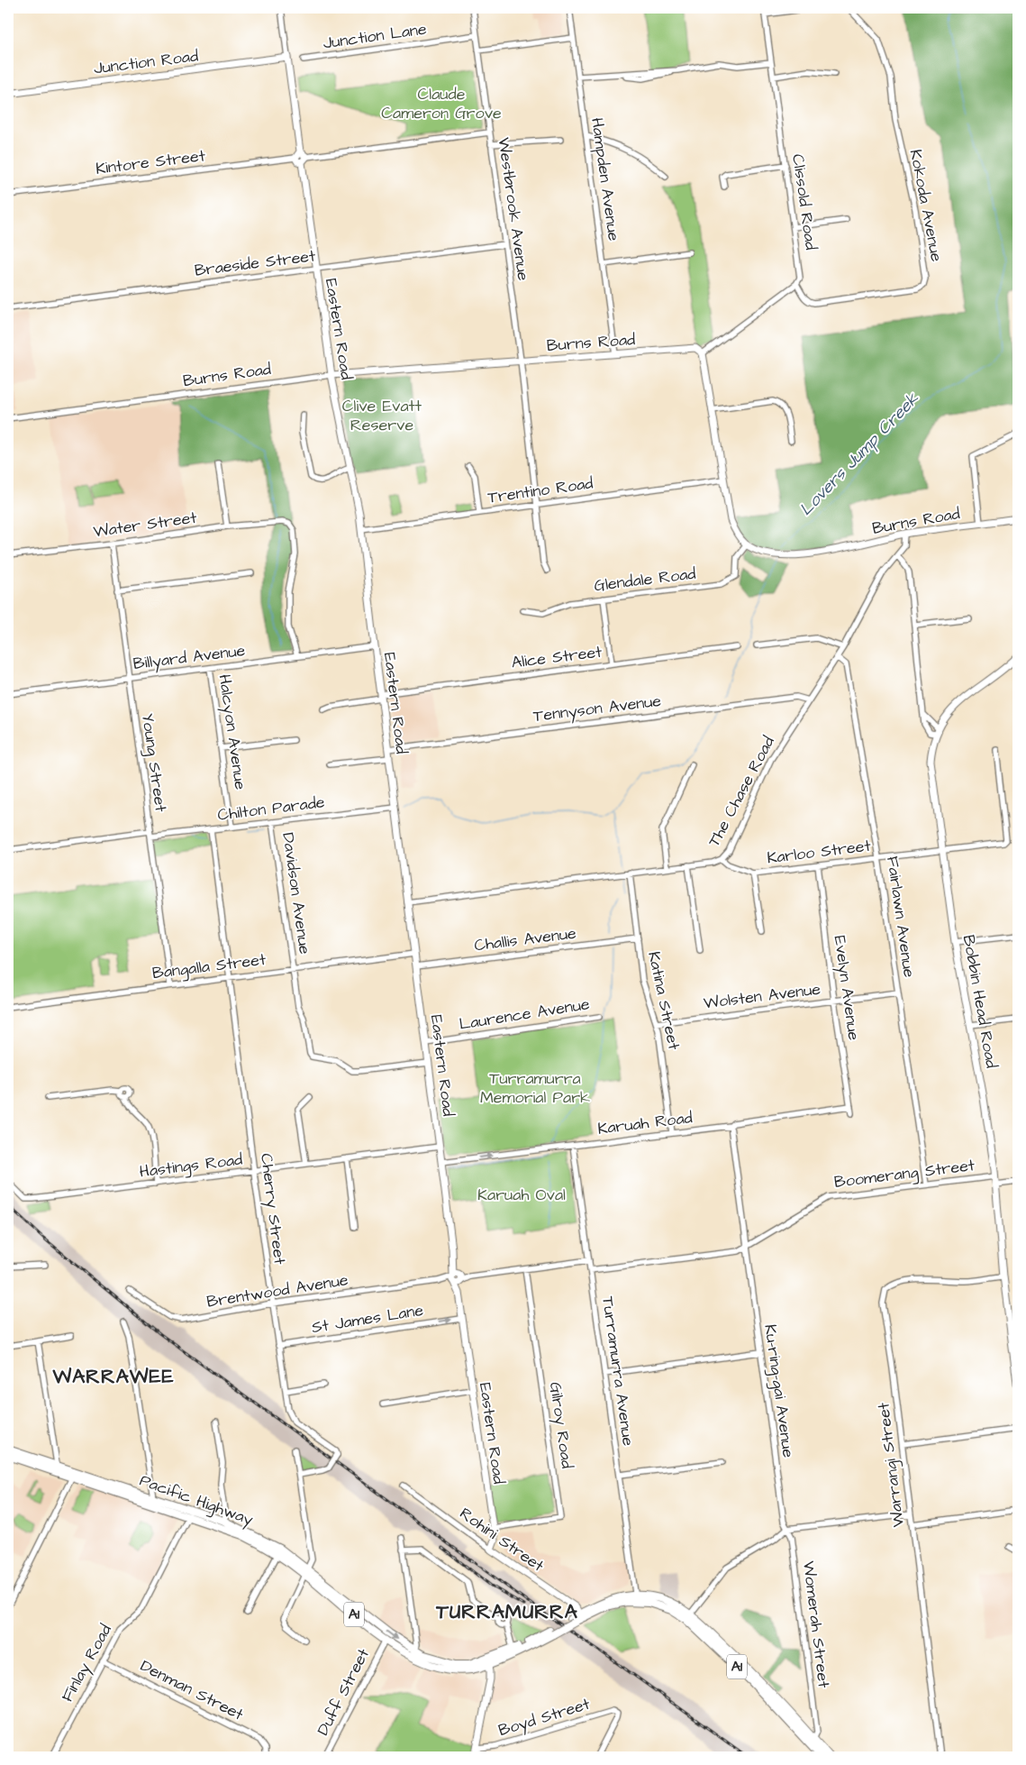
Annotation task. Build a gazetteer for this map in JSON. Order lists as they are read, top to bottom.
{
  "streets": {
    "highway": ["Pacific Highway", "A1"],
    "main road": [
      "Junction Road",
      "Eastern Road",
      "Burns Road",
      "Bobbin Head Road",
      "Rohini Street"
    ],
    "street": [
      "Junction Lane",
      "Kintore Street",
      "Hampden Avenue",
      "Clissold Road",
      "Kokoda Avenue",
      "Westbrook Avenue",
      "Braeside Street",
      "Trentino Road",
      "Water Street",
      "Glendale Road",
      "Billyard Avenue",
      "Alice Street",
      "Tennyson Avenue",
      "Halcyon Avenue",
      "Young Street",
      "The Chase Road",
      "Chilton Parade",
      "Karloo Street",
      "Davidson Avenue",
      "Fairlawn Avenue",
      "Challis Avenue",
      "Bangalla Street",
      "Evelyn Avenue",
      "Wolsten Avenue",
      "Katina Street",
      "Laurence Avenue",
      "Karuah Road",
      "Hastings Road",
      "Boomerang Street",
      "Cherry Street",
      "Brentwood Avenue",
      "St James Lane",
      "Turramurra Avenue",
      "Ku-ring-gai Avenue",
      "Gilroy Road",
      "Warrangi Street",
      "Womerah Street",
      "Finlay Road",
      "Denman Street",
      "Duff Street",
      "Boyd Street"
    ]
  },
  "crossings": [
    ["Junction Lane", "Westbrook Avenue"],
    ["Hampden Avenue", "Burns Road"],
    ["Clissold Road", "Kokoda Avenue"],
    ["Westbrook Avenue", "Braeside Street"],
    ["Westbrook Avenue", "Burns Road"],
    ["Westbrook Avenue", "Trentino Road"],
    ["Braeside Street", "Eastern Road"],
    ["Eastern Road", "Burns Road"],
    ["Eastern Road", "Trentino Road"],
    ["Eastern Road", "Billyard Avenue"],
    ["Eastern Road", "Alice Street"],
    ["Eastern Road", "Tennyson Avenue"],
    ["Eastern Road", "The Chase Road"],
    ["Eastern Road", "Chilton Parade"],
    ["Eastern Road", "Davidson Avenue"],
    ["Eastern Road", "Challis Avenue"],
    ["Eastern Road", "Bangalla Street"],
    ["Eastern Road", "Laurence Avenue"],
    ["Eastern Road", "Karuah Road"],
    ["Eastern Road", "Hastings Road"],
    ["Eastern Road", "Brentwood Avenue"],
    ["Eastern Road", "St James Lane"],
    ["Eastern Road", "Gilroy Road"],
    ["Eastern Road", "Rohini Street"],
    ["Burns Road", "Glendale Road"],
    ["Burns Road", "The Chase Road"],
    ["Water Street", "Billyard Avenue"],
    ["Water Street", "Young Street"],
    ["Billyard Avenue", "Halcyon Avenue"],
    ["Billyard Avenue", "Young Street"],
    ["Tennyson Avenue", "The Chase Road"],
    ["Halcyon Avenue", "Chilton Parade"],
    ["Young Street", "Chilton Parade"],
    ["Young Street", "Bangalla Street"],
    ["The Chase Road", "Fairlawn Avenue"],
    ["The Chase Road", "Katina Street"],
    ["Chilton Parade", "Davidson Avenue"],
    ["Chilton Parade", "Cherry Street"],
    ["Karloo Street", "Fairlawn Avenue"],
    ["Karloo Street", "Evelyn Avenue"],
    ["Karloo Street", "Bobbin Head Road"],
    ["Davidson Avenue", "Bangalla Street"],
    ["Fairlawn Avenue", "Wolsten Avenue"],
    ["Fairlawn Avenue", "Boomerang Street"],
    ["Challis Avenue", "Katina Street"],
    ["Bangalla Street", "Cherry Street"],
    ["Evelyn Avenue", "Wolsten Avenue"],
    ["Evelyn Avenue", "Karuah Road"],
    ["Wolsten Avenue", "Katina Street"],
    ["Katina Street", "Karuah Road"],
    ["Bobbin Head Road", "Boomerang Street"],
    ["Bobbin Head Road", "Warrangi Street"],
    ["Karuah Road", "Turramurra Avenue"],
    ["Karuah Road", "Ku-ring-gai Avenue"],
    ["Hastings Road", "Cherry Street"],
    ["Boomerang Street", "Turramurra Avenue"],
    ["Boomerang Street", "Ku-ring-gai Avenue"],
    ["Cherry Street", "Brentwood Avenue"],
    ["Cherry Street", "St James Lane"],
    ["Brentwood Avenue", "Turramurra Avenue"],
    ["Brentwood Avenue", "Gilroy Road"],
    ["Turramurra Avenue", "Pacific Highway"],
    ["Ku-ring-gai Avenue", "Womerah Street"],
    ["Pacific Highway", "Rohini Street"],
    ["Pacific Highway", "Womerah Street"],
    ["Pacific Highway", "Finlay Road"],
    ["Pacific Highway", "Duff Street"],
    ["Finlay Road", "Denman Street"]
  ],
  "one_way": ["St James Lane"],
  "districts": ["WARRAWEE", "TURRAMURRA"],
  "water": ["Lovers Jump Creek"],
  "parks": [
    "Claude Cameron Grove",
    "Clive Evatt Reserve",
    "Turramurra Memorial Park",
    "Karuah Oval"
  ]
}
